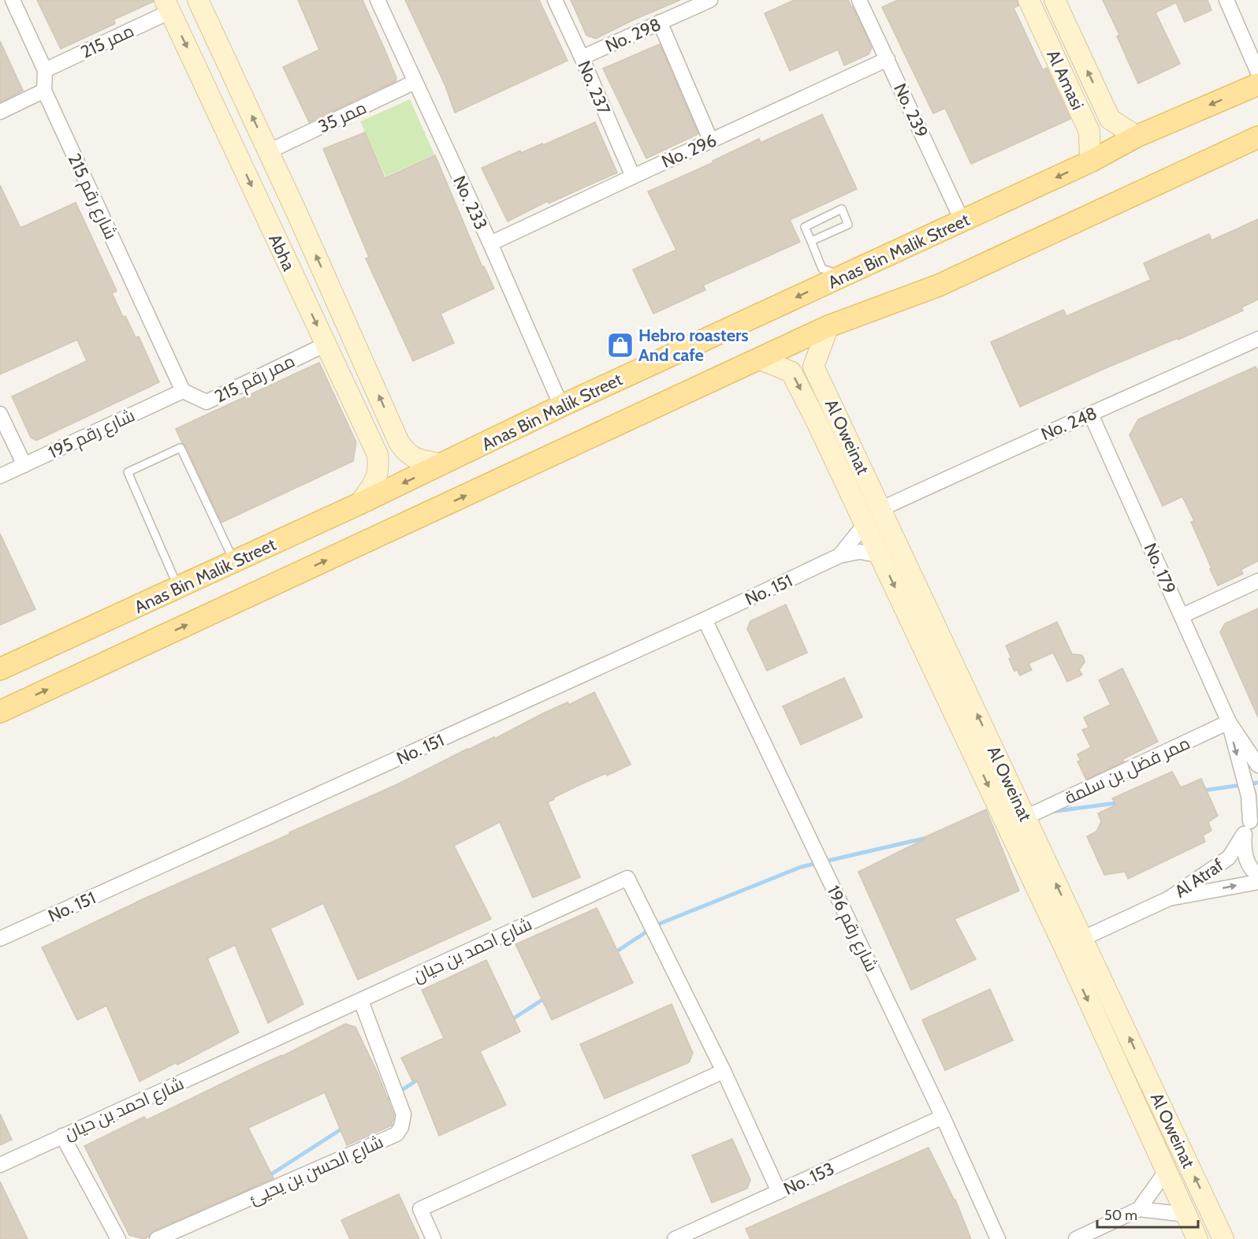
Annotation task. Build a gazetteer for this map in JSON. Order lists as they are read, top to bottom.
{
  "streets": {
    "main road": ["Anas Bin Malik Street"],
    "street": [
      "No. 298",
      "ممر 215",
      "Al Amasi",
      "No. 237",
      "No. 239",
      "ممر 35",
      "No. 296",
      "شارع رقم 215",
      "No. 233",
      "Abha",
      "ممر رقم 215",
      "No. 248",
      "شارع رقم 195",
      "Al Oweinat",
      "No. 179",
      "No. 151",
      "ممر فضل بن سلمة",
      "Al Atraf",
      "شارع رقم 196",
      "شارع احمد بن حيان",
      "شارع الحسن بن يحيئ",
      "No. 153"
    ]
  },
  "crossings": [
    ["No. 298", "No. 237"],
    ["ممر 215", "شارع رقم 215"],
    ["ممر 215", "Abha"],
    ["Al Amasi", "Anas Bin Malik Street"],
    ["No. 237", "No. 296"],
    ["No. 239", "No. 296"],
    ["No. 239", "Anas Bin Malik Street"],
    ["ممر 35", "No. 233"],
    ["ممر 35", "Abha"],
    ["No. 296", "No. 233"],
    ["شارع رقم 215", "ممر رقم 215"],
    ["شارع رقم 215", "شارع رقم 195"],
    ["No. 233", "Anas Bin Malik Street"],
    ["Anas Bin Malik Street", "Abha"],
    ["Abha", "ممر رقم 215"],
    ["ممر رقم 215", "شارع رقم 195"],
    ["No. 248", "Al Oweinat"],
    ["No. 248", "No. 179"],
    ["Al Oweinat", "No. 151"],
    ["Al Oweinat", "ممر فضل بن سلمة"],
    ["Al Oweinat", "Al Atraf"],
    ["No. 179", "ممر فضل بن سلمة"],
    ["No. 179", "Al Atraf"],
    ["No. 151", "شارع رقم 196"],
    ["شارع رقم 196", "No. 153"],
    ["شارع احمد بن حيان", "شارع الحسن بن يحيئ"],
    ["شارع احمد بن حيان", "No. 153"]
  ],
  "places": {
    "shop": ["Hebro roasters And cafe"]
  },
  "scale_bar": "50 m"
}
